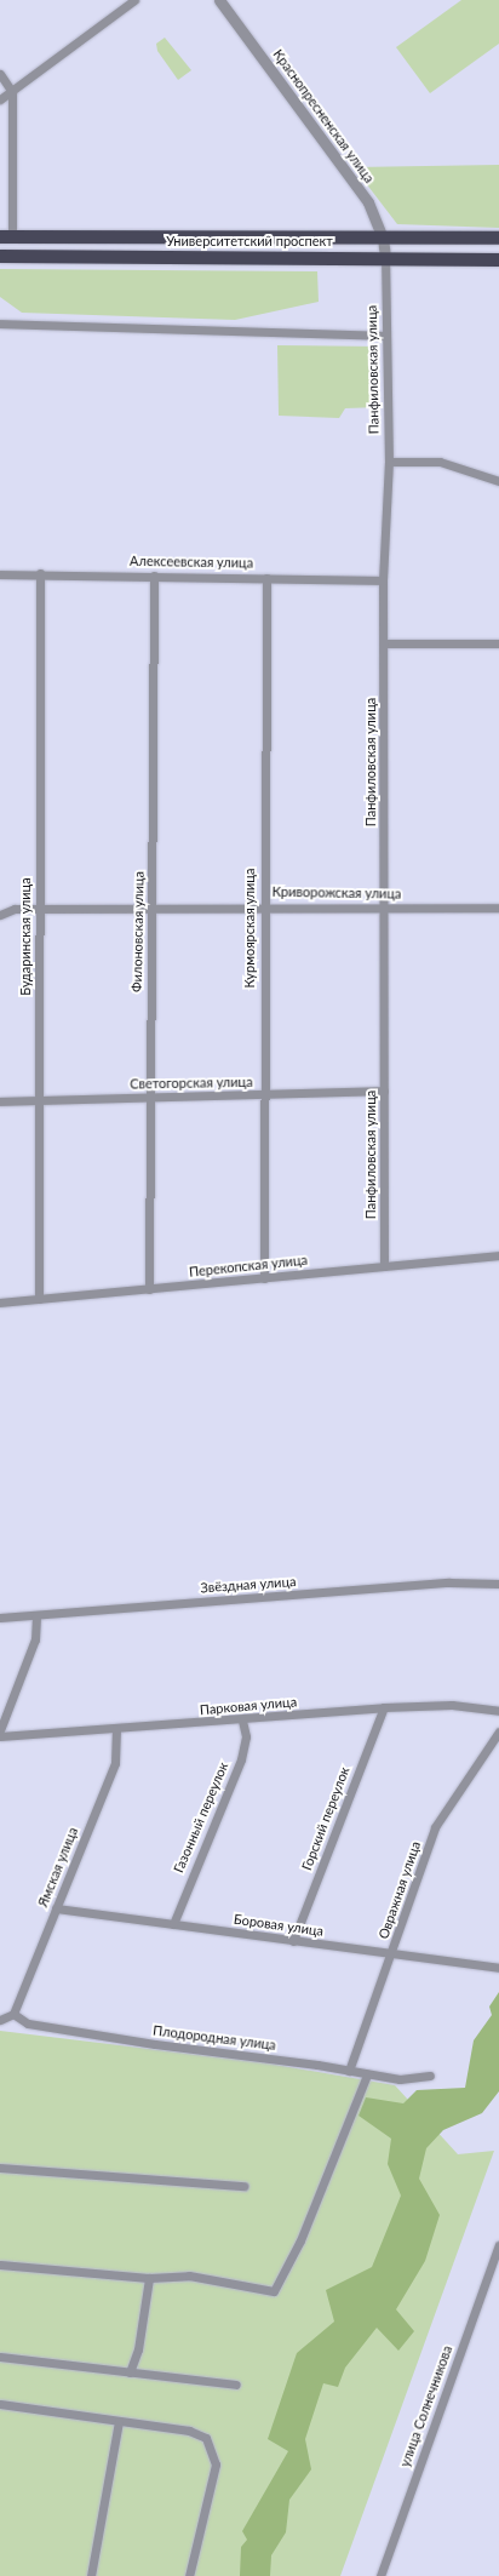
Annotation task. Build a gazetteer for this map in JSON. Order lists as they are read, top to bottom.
{
  "streets": {
    "highway": ["Университетский проспект"],
    "street": [
      "Краснопресненская улица",
      "Панфиловская улица",
      "Алексеевская улица",
      "Криворожская улица",
      "Курмоярская улица",
      "Филоновская улица",
      "Бударинская улица",
      "Светогорская улица",
      "Перекопская улица",
      "Звёздная улица",
      "Парковая улица",
      "Газонный переулок",
      "Горский переулок",
      "Ямская улица",
      "Овражная улица",
      "Боровая улица",
      "Плодородная улица",
      "улица Солнечникова"
    ]
  },
  "crossings": [
    ["Краснопресненская улица", "Университетский проспект"],
    ["Краснопресненская улица", "Панфиловская улица"],
    ["Университетский проспект", "Панфиловская улица"],
    ["Панфиловская улица", "Алексеевская улица"],
    ["Панфиловская улица", "Криворожская улица"],
    ["Панфиловская улица", "Светогорская улица"],
    ["Панфиловская улица", "Перекопская улица"],
    ["Алексеевская улица", "Курмоярская улица"],
    ["Алексеевская улица", "Филоновская улица"],
    ["Алексеевская улица", "Бударинская улица"],
    ["Криворожская улица", "Курмоярская улица"],
    ["Криворожская улица", "Филоновская улица"],
    ["Криворожская улица", "Бударинская улица"],
    ["Курмоярская улица", "Светогорская улица"],
    ["Курмоярская улица", "Перекопская улица"],
    ["Филоновская улица", "Светогорская улица"],
    ["Филоновская улица", "Перекопская улица"],
    ["Бударинская улица", "Светогорская улица"],
    ["Бударинская улица", "Перекопская улица"],
    ["Парковая улица", "Газонный переулок"],
    ["Парковая улица", "Горский переулок"],
    ["Парковая улица", "Ямская улица"],
    ["Газонный переулок", "Боровая улица"],
    ["Горский переулок", "Боровая улица"],
    ["Ямская улица", "Боровая улица"],
    ["Ямская улица", "Плодородная улица"],
    ["Овражная улица", "Боровая улица"],
    ["Овражная улица", "Плодородная улица"]
  ]
}
